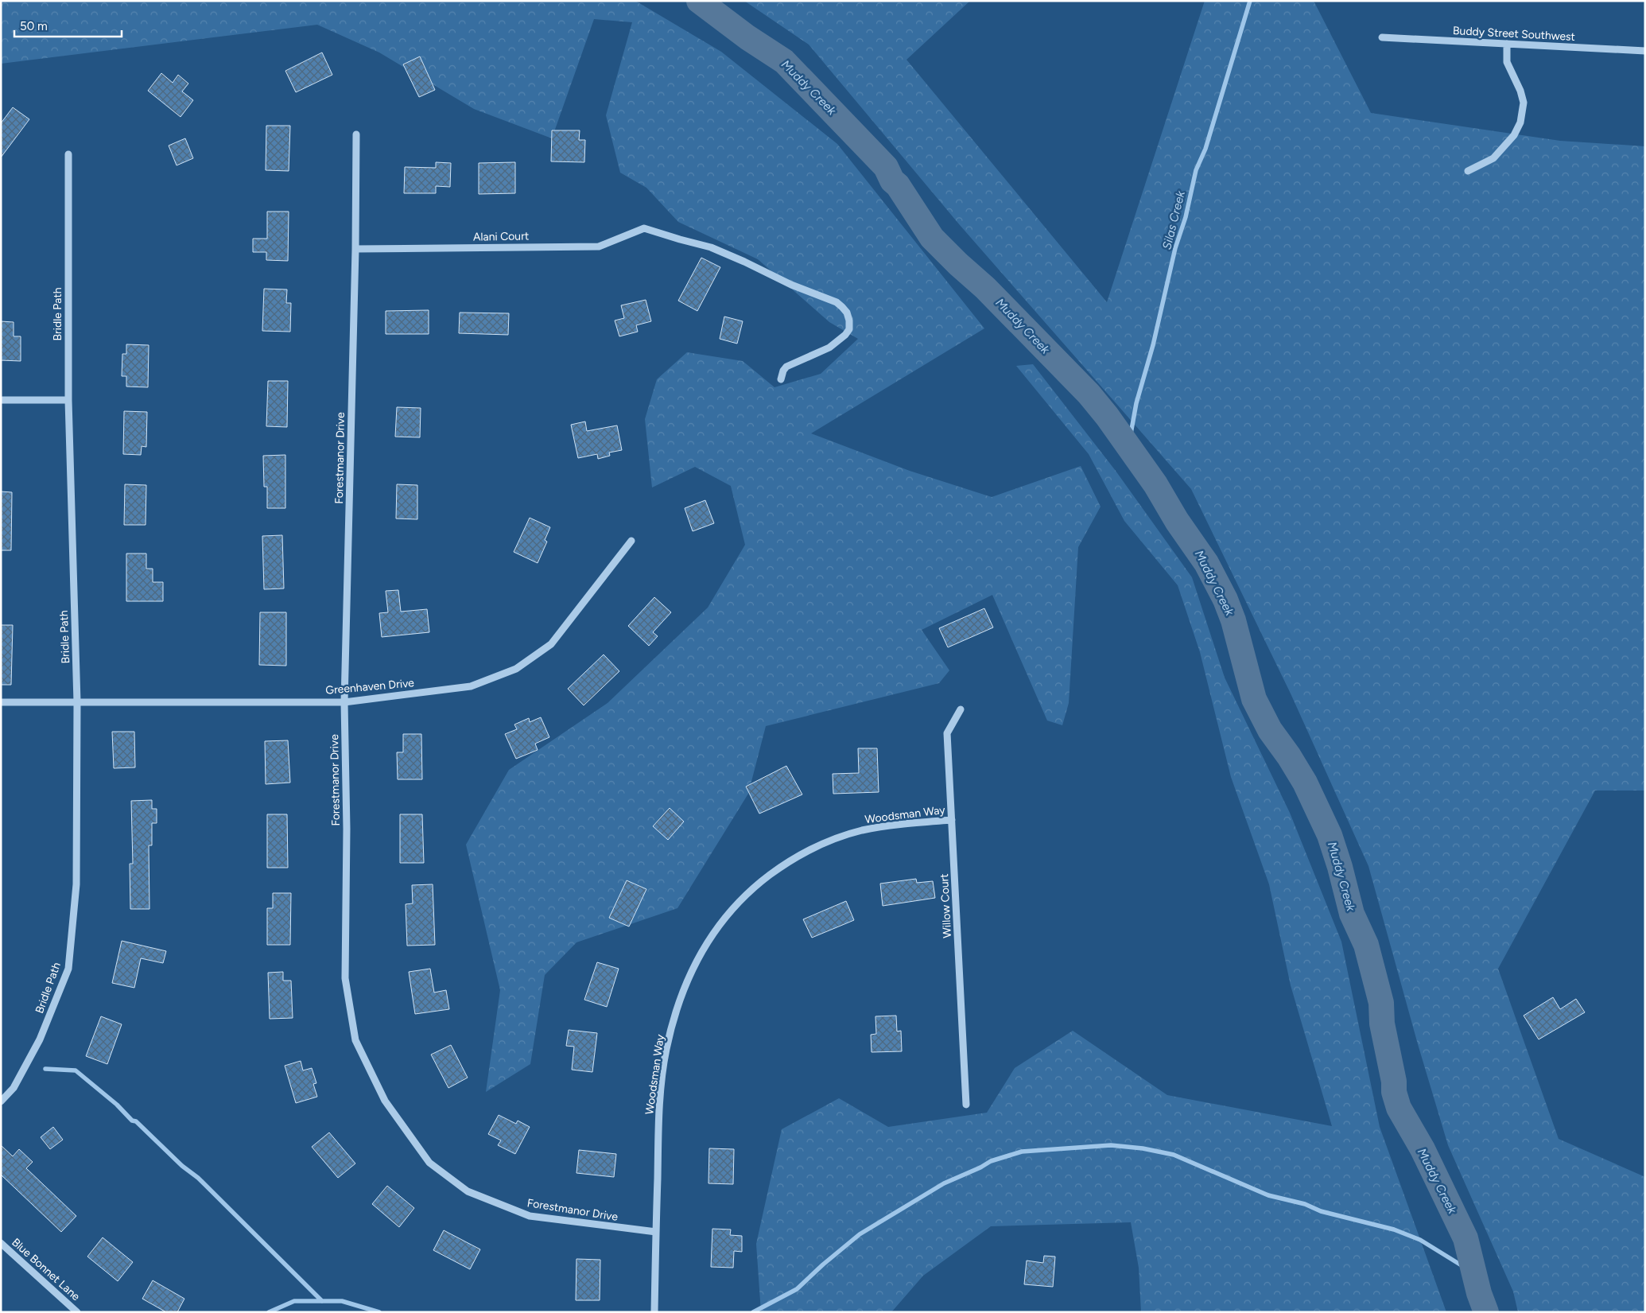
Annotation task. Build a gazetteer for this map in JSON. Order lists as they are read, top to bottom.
{
  "streets": {
    "street": [
      "Buddy Street Southwest",
      "Alani Court",
      "Bridle Path",
      "Forestmanor Drive",
      "Greenhaven Drive",
      "Woodsman Way",
      "Willow Court",
      "Blue Bonnet Lane"
    ]
  },
  "crossings": [
    ["Alani Court", "Forestmanor Drive"],
    ["Bridle Path", "Greenhaven Drive"],
    ["Forestmanor Drive", "Greenhaven Drive"],
    ["Forestmanor Drive", "Woodsman Way"],
    ["Woodsman Way", "Willow Court"]
  ],
  "water": ["Muddy Creek", "Silas Creek"],
  "scale_bar": "50 m"
}
